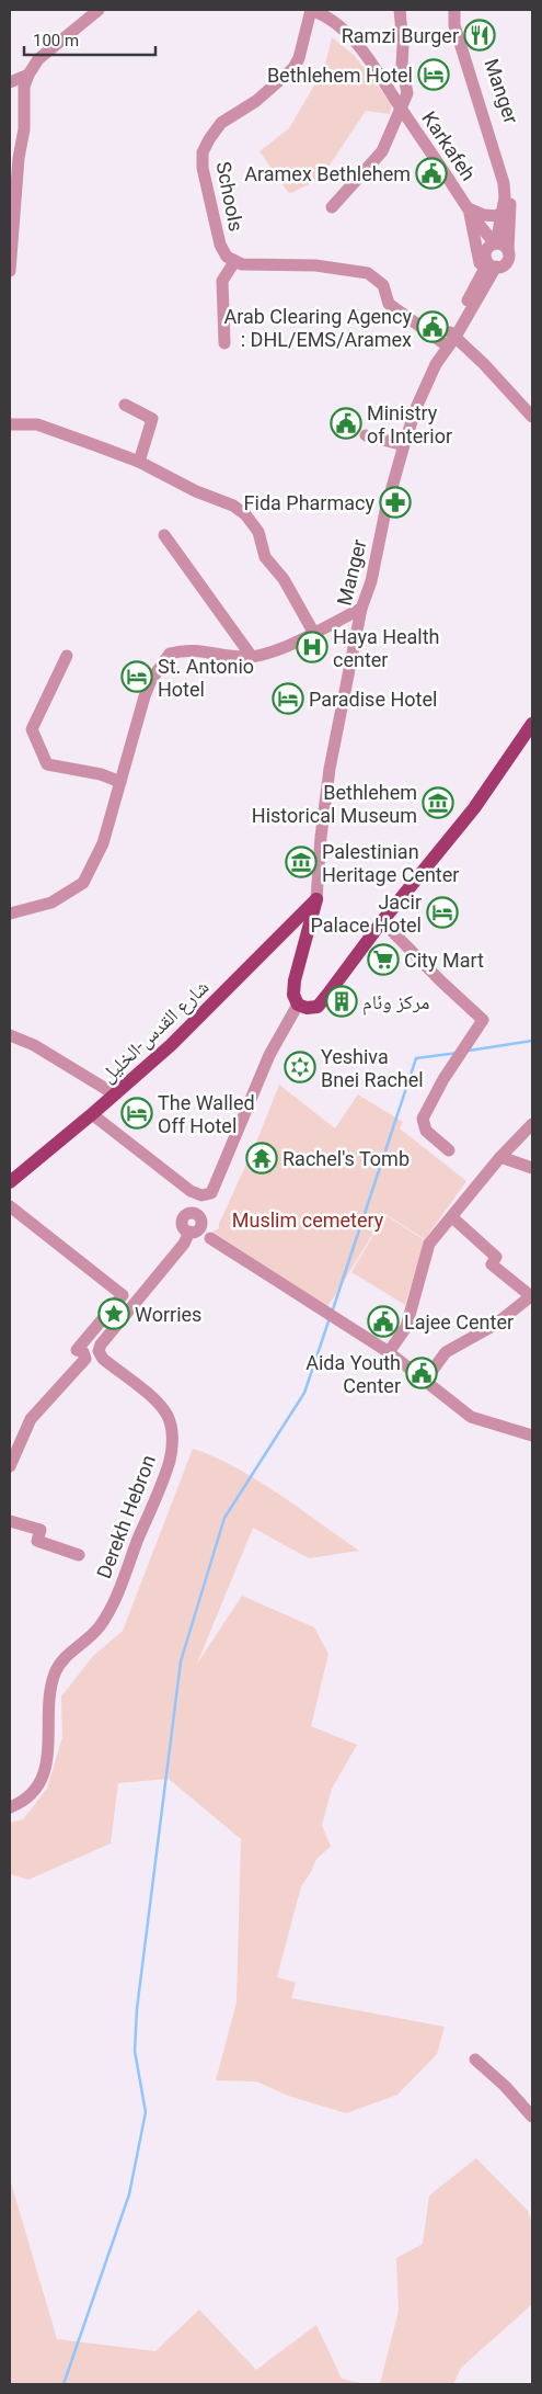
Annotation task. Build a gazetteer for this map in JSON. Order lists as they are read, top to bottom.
{
  "streets": {
    "main road": ["Manger", "شارع القدس-الخليل"],
    "street": ["Karkafeh", "Schools", "Derekh Hebron"]
  },
  "crossings": [
    ["Manger", "Karkafeh"],
    ["Manger", "شارع القدس-الخليل"],
    ["Karkafeh", "Schools"]
  ],
  "parks": ["Muslim cemetery"],
  "places": {
    "restaurant": ["Ramzi Burger"],
    "hotel": [
      "Bethlehem Hotel",
      "St. Antonio Hotel",
      "Paradise Hotel",
      "Jacir Palace Hotel",
      "The Walled Off Hotel"
    ],
    "public building": [
      "Aramex Bethlehem",
      "Arab Clearing Agency : DHL/EMS/Aramex",
      "Ministry of Interior",
      "Lajee Center",
      "Aida Youth Center"
    ],
    "pharmacy": ["Fida Pharmacy"],
    "hospital": ["Haya Health center"],
    "museum": ["Bethlehem Historical Museum", "Palestinian Heritage Center"],
    "supermarket": ["City Mart"],
    "building": ["مركز وئام"],
    "synagogue": ["Yeshiva Bnei Rachel"],
    "temple": ["Rachel's Tomb"],
    "place": ["Worries"]
  },
  "scale_bar": "100 m"
}
